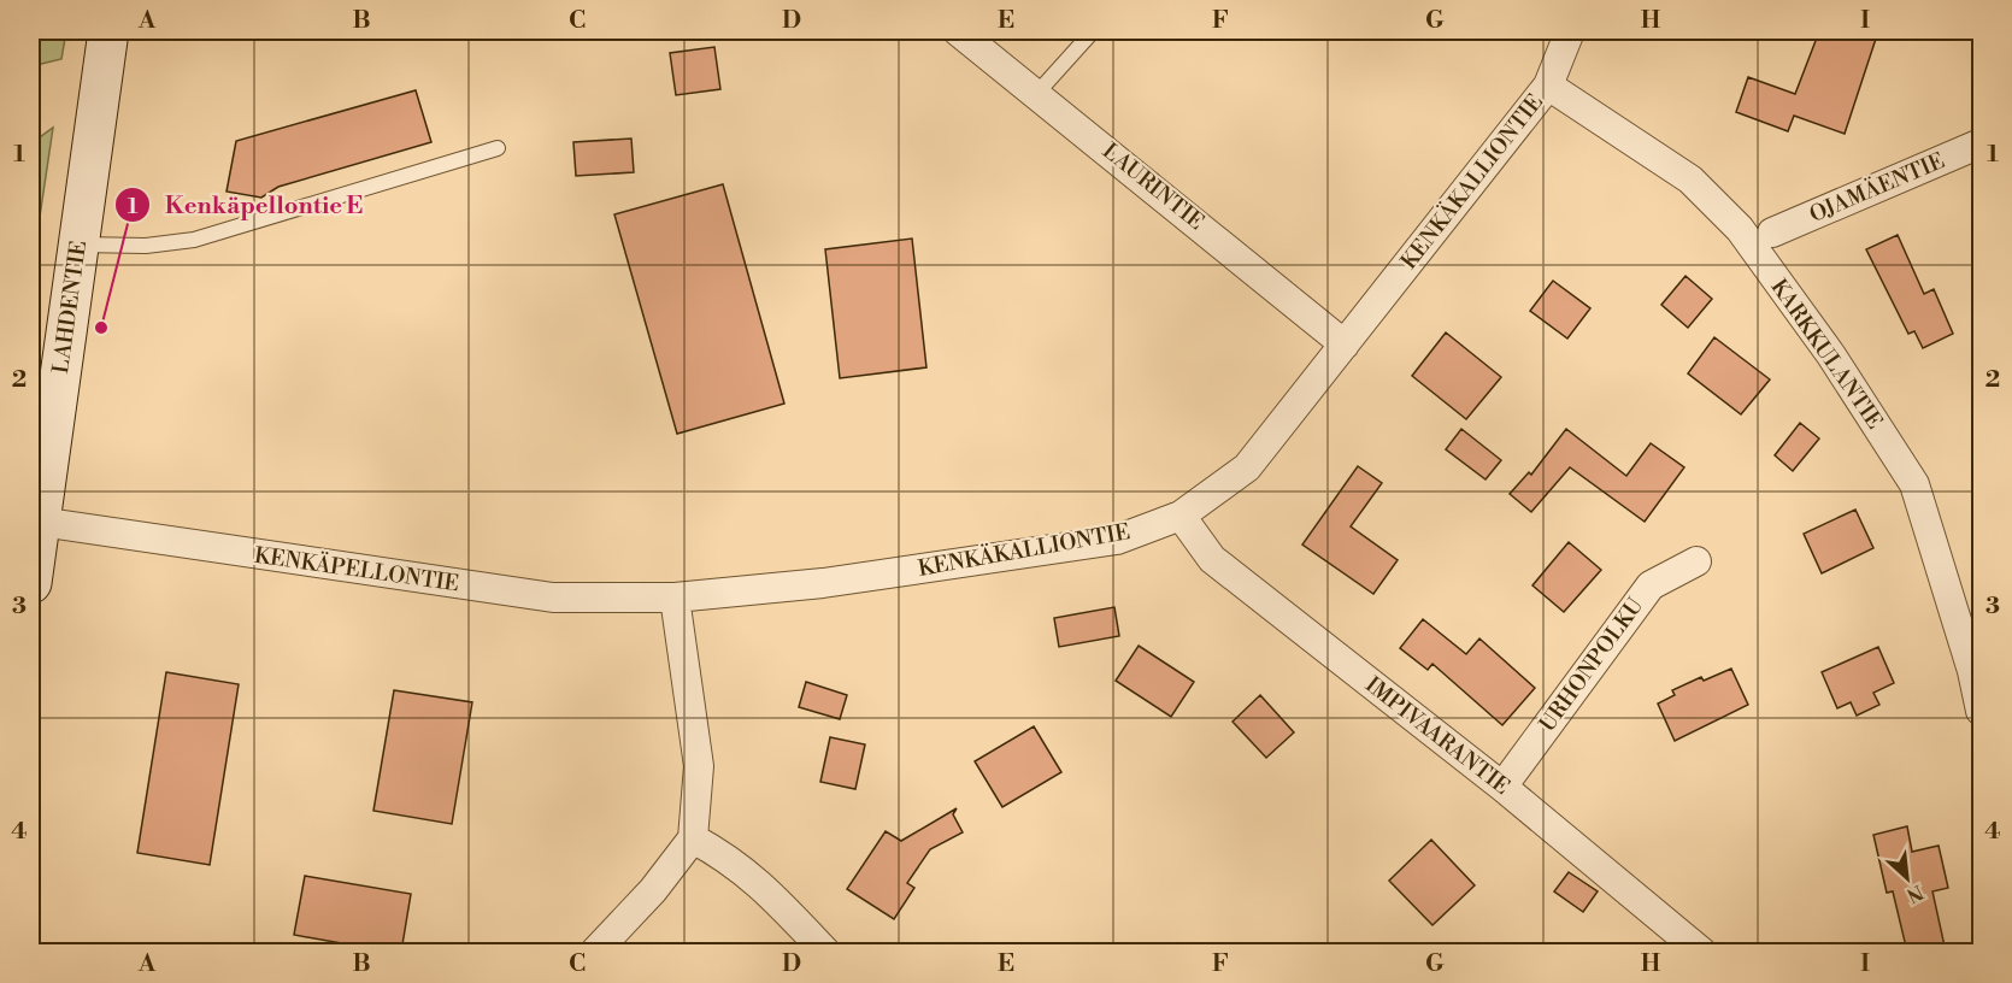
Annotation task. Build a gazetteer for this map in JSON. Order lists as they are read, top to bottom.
{
  "streets": {
    "main road": ["LAHDENTIE"],
    "street": [
      "KENKÄKALLIONTIE",
      "LAURINTIE",
      "OJAMÄENTIE",
      "KARKKULANTIE",
      "KENKÄPELLONTIE",
      "URHONPOLKU",
      "IMPIVAARANTIE"
    ]
  },
  "crossings": [
    ["KENKÄKALLIONTIE", "LAURINTIE"],
    ["KENKÄKALLIONTIE", "KARKKULANTIE"],
    ["KENKÄKALLIONTIE", "KENKÄPELLONTIE"],
    ["KENKÄKALLIONTIE", "IMPIVAARANTIE"],
    ["LAHDENTIE", "KENKÄPELLONTIE"],
    ["URHONPOLKU", "IMPIVAARANTIE"]
  ],
  "places": ["Kenkäpellontie E"],
  "north": "bottom right",
  "grid": {
    "columns": [
      "A",
      "B",
      "C",
      "D",
      "E",
      "F",
      "G",
      "H",
      "I"
    ],
    "rows": [
      "1",
      "2",
      "3",
      "4"
    ]
  }
}
